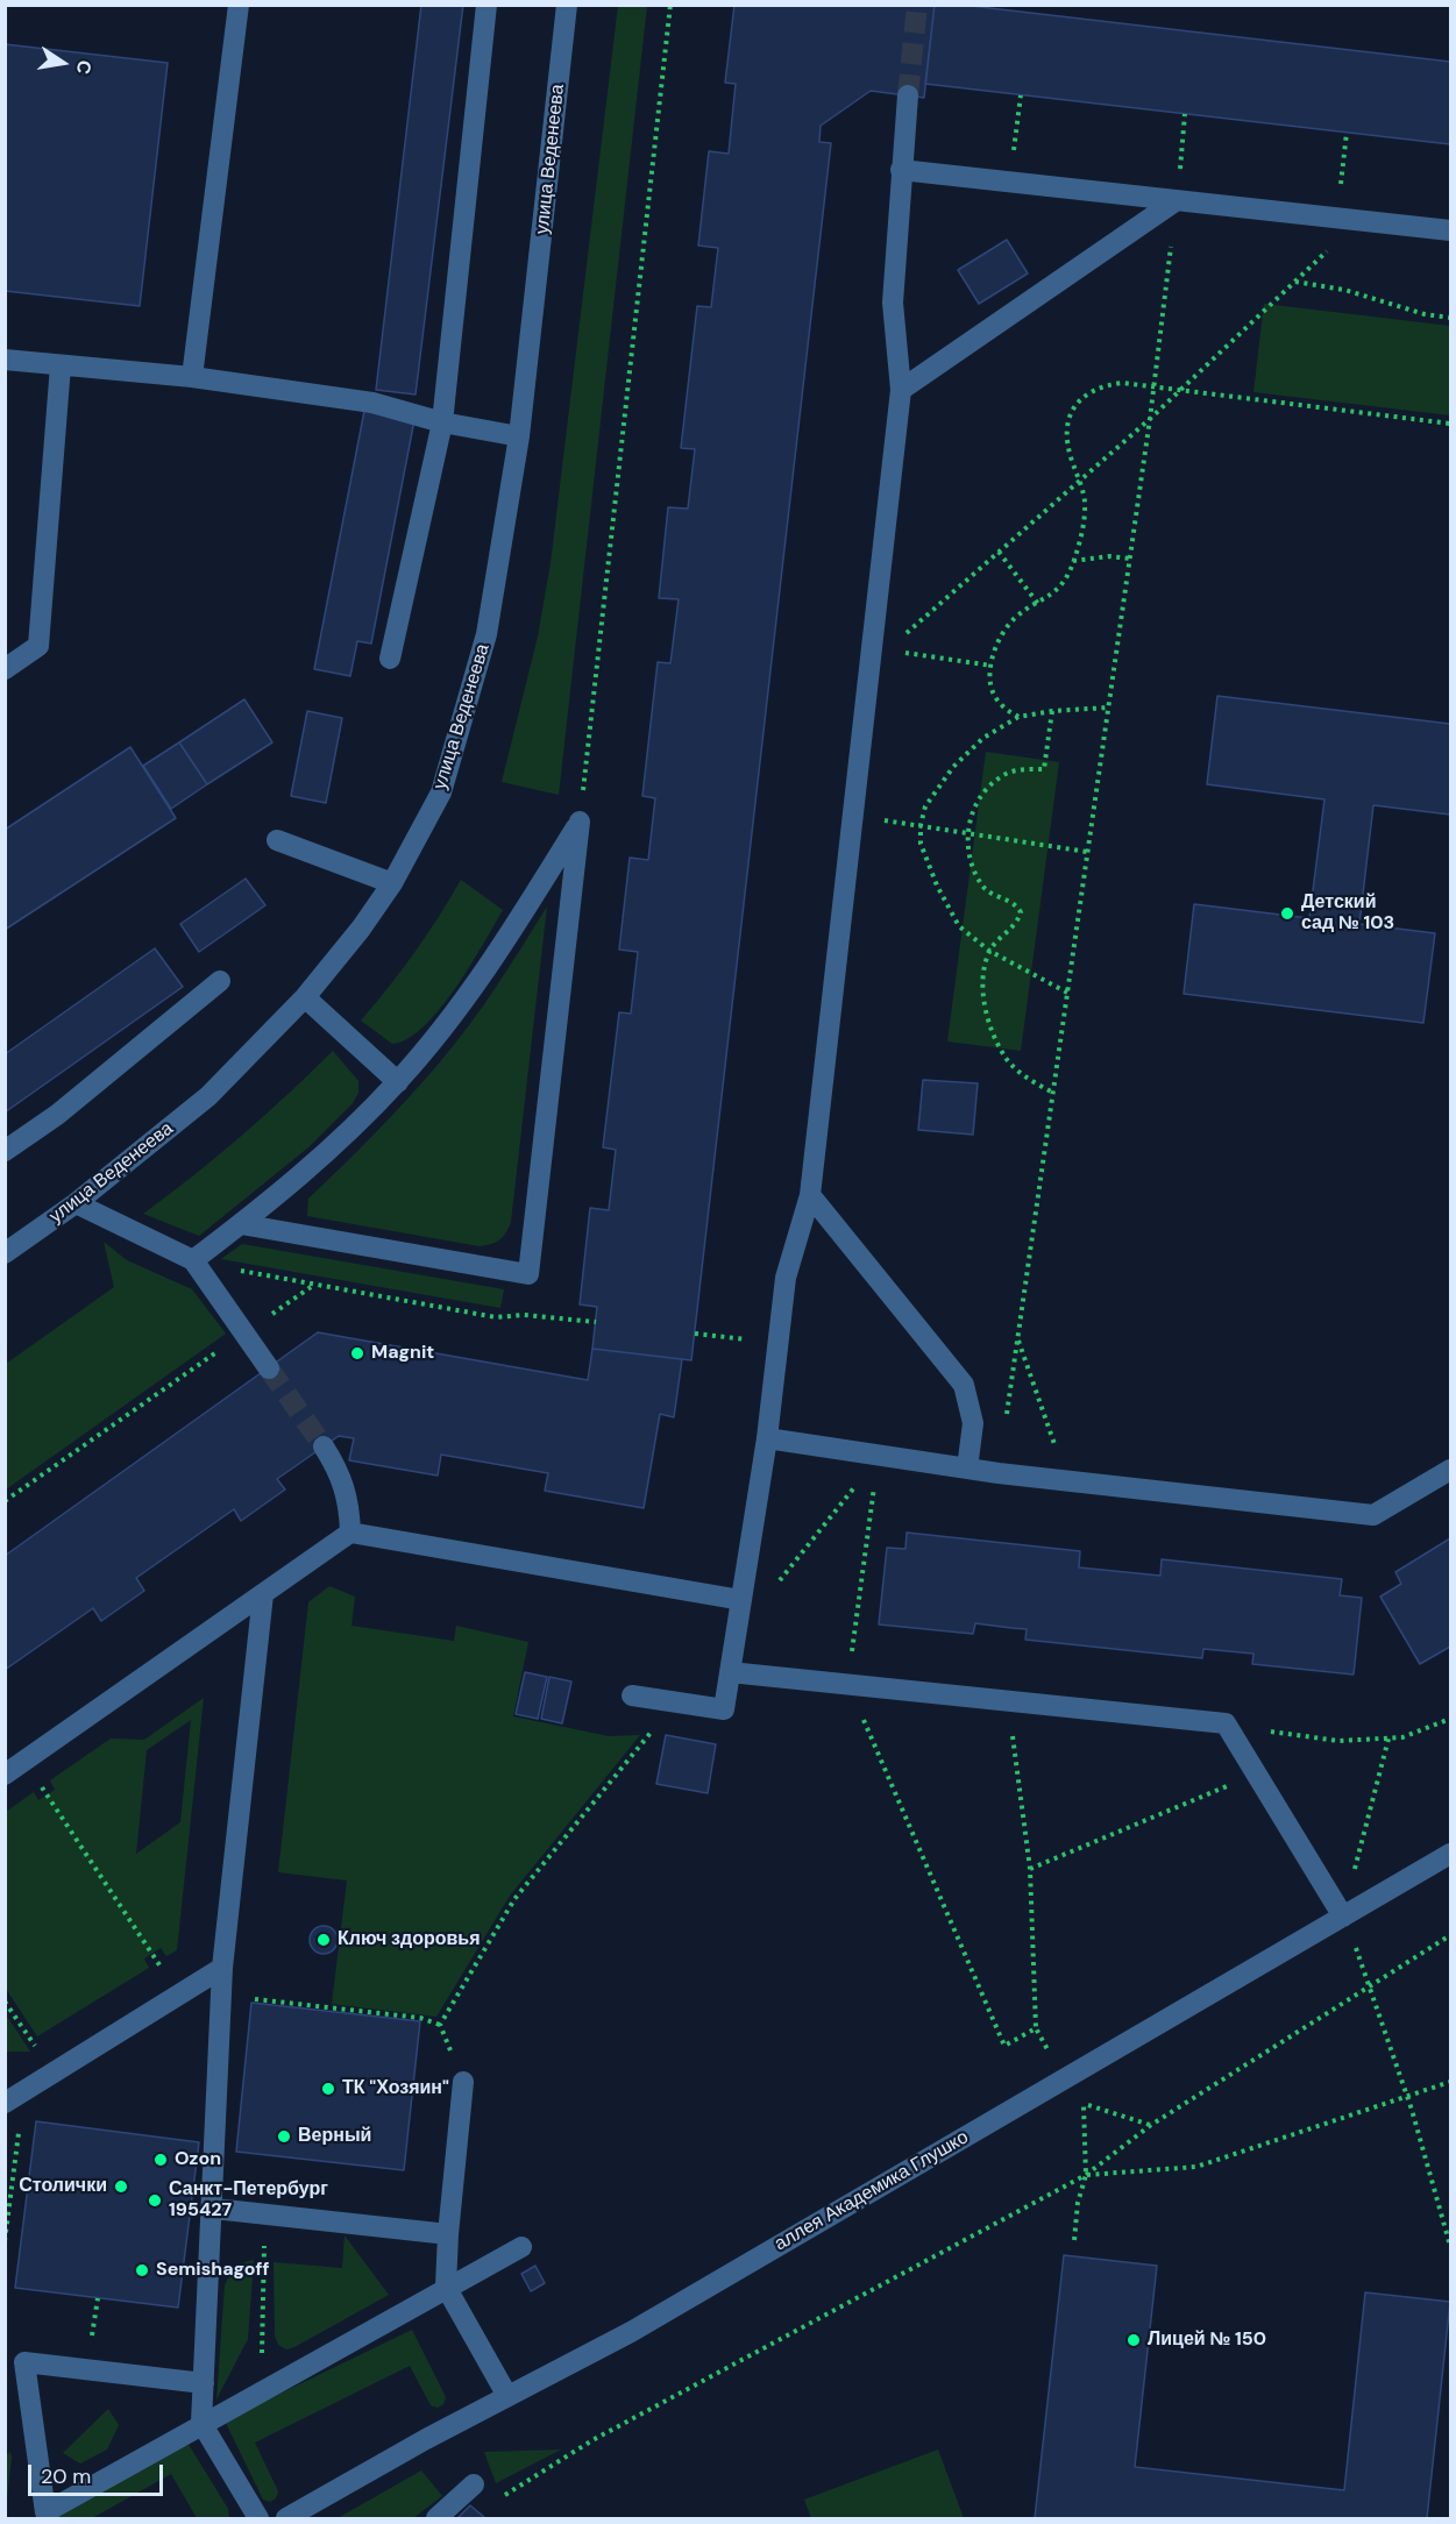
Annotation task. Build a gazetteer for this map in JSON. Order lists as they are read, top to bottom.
{
  "streets": {
    "street": ["улица Веденеева", "аллея Академика Глушко"]
  },
  "places": [
    "Детский сад № 103",
    "Magnit",
    "Ключ здоровья",
    "ТК \"Хозяин\"",
    "Верный",
    "Ozon",
    "Столички",
    "Санкт-Петербург 195427",
    "Semishagoff",
    "Лицей № 150"
  ],
  "scale_bar": "20 m",
  "north": "right"
}
